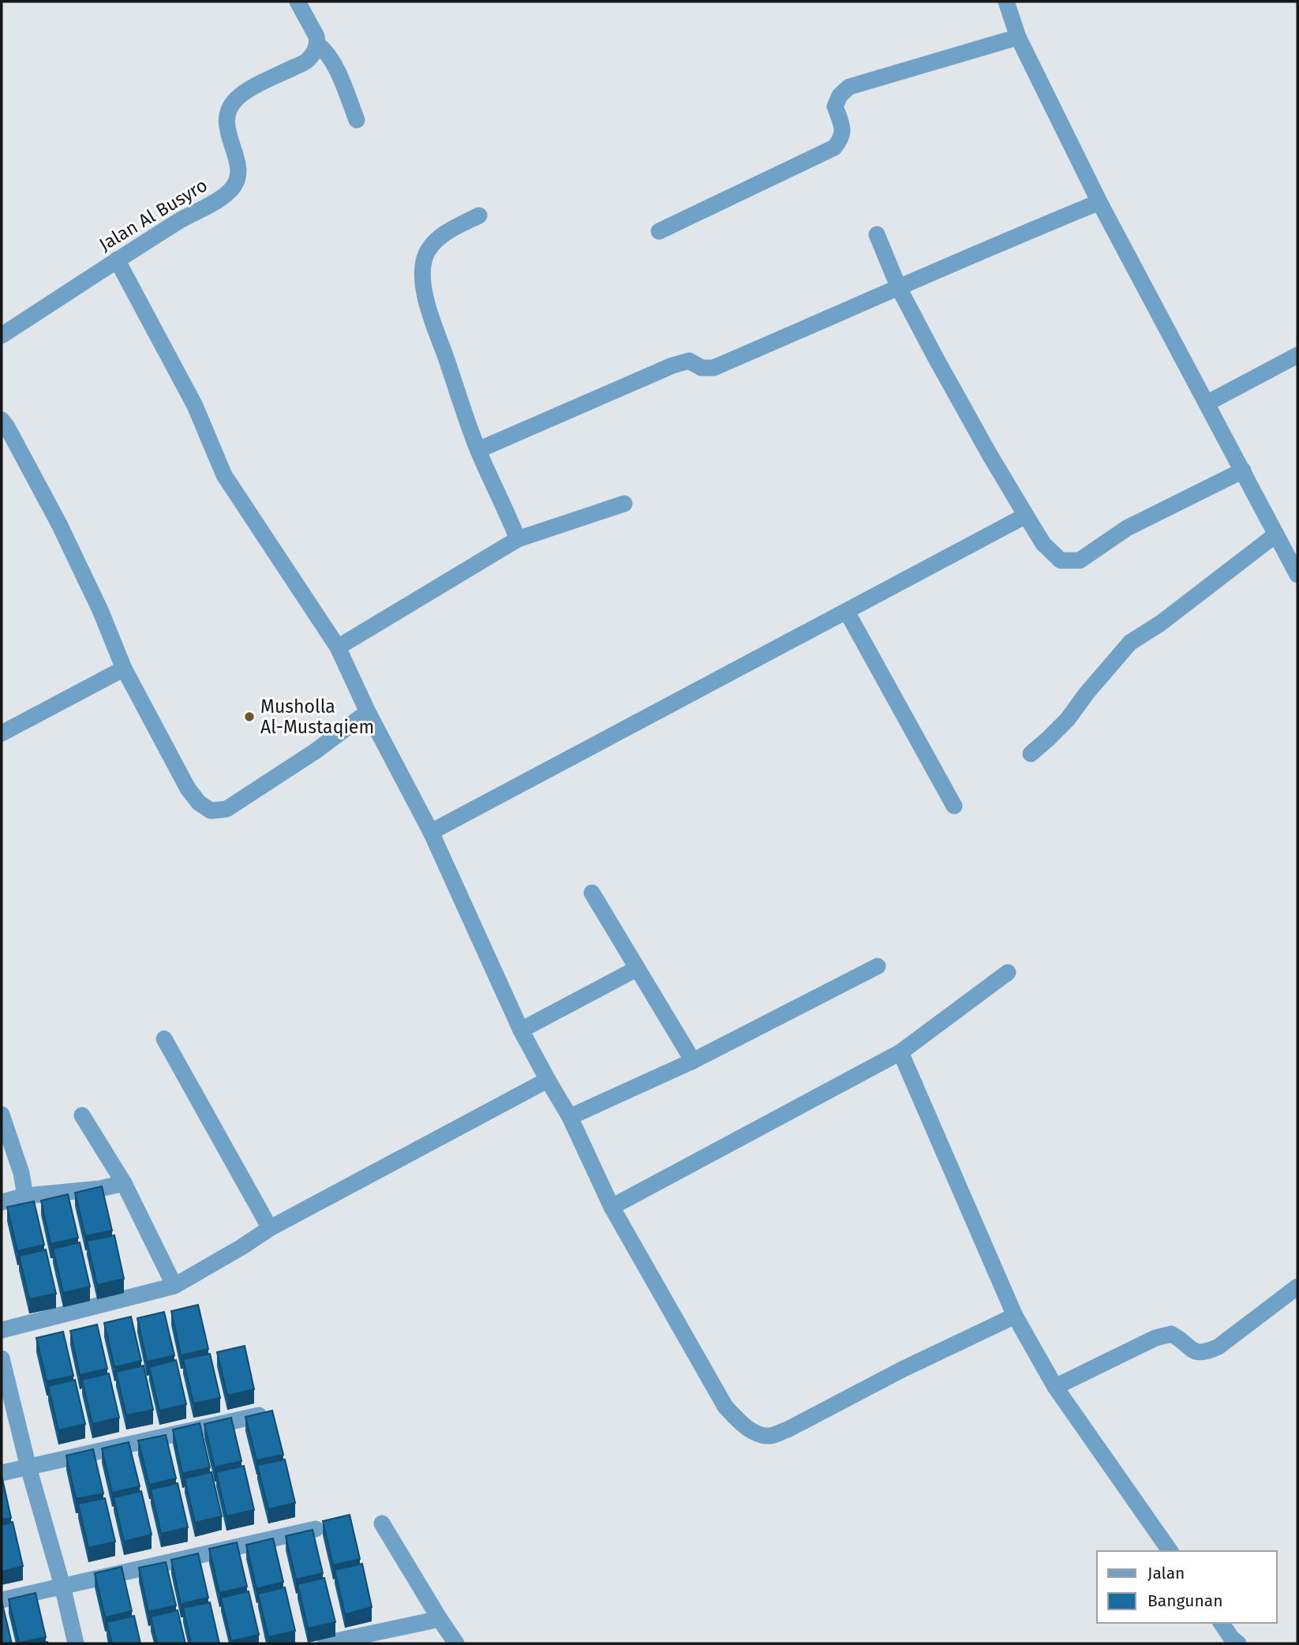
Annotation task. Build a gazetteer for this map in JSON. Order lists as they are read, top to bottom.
{
  "streets": {
    "street": ["Jalan Al Busyro"]
  },
  "places": ["Musholla Al-Mustaqiem"],
  "legend": ["Jalan", "Bangunan"]
}
